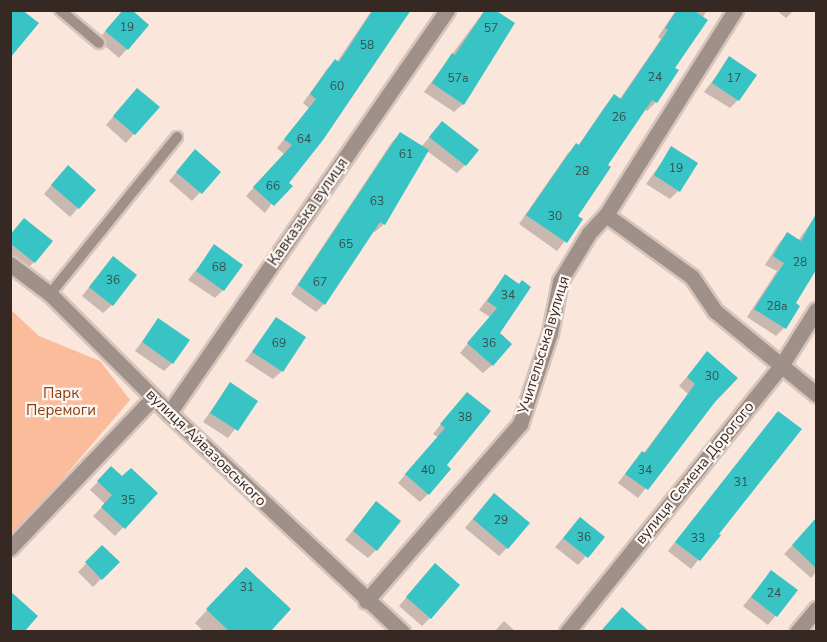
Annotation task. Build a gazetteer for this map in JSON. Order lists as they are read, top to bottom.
{
  "streets": {
    "street": [
      "Кавказька вулиця",
      "Учительська вулиця",
      "вулиця Айвазовського",
      "вулиця Семена Дорогого"
    ]
  },
  "crossings": [
    ["Кавказька вулиця", "вулиця Айвазовського"],
    ["Учительська вулиця", "вулиця Айвазовського"]
  ],
  "parks": ["Парк Перемоги"],
  "house_numbers": [
    "19",
    "57",
    "58",
    "24",
    "57а",
    "17",
    "60",
    "26",
    "64",
    "61",
    "19",
    "28",
    "66",
    "63",
    "30",
    "65",
    "28",
    "68",
    "36",
    "67",
    "34",
    "28а",
    "69",
    "36",
    "30",
    "38",
    "40",
    "34",
    "31",
    "35",
    "29",
    "36",
    "33",
    "31",
    "24"
  ]
}
